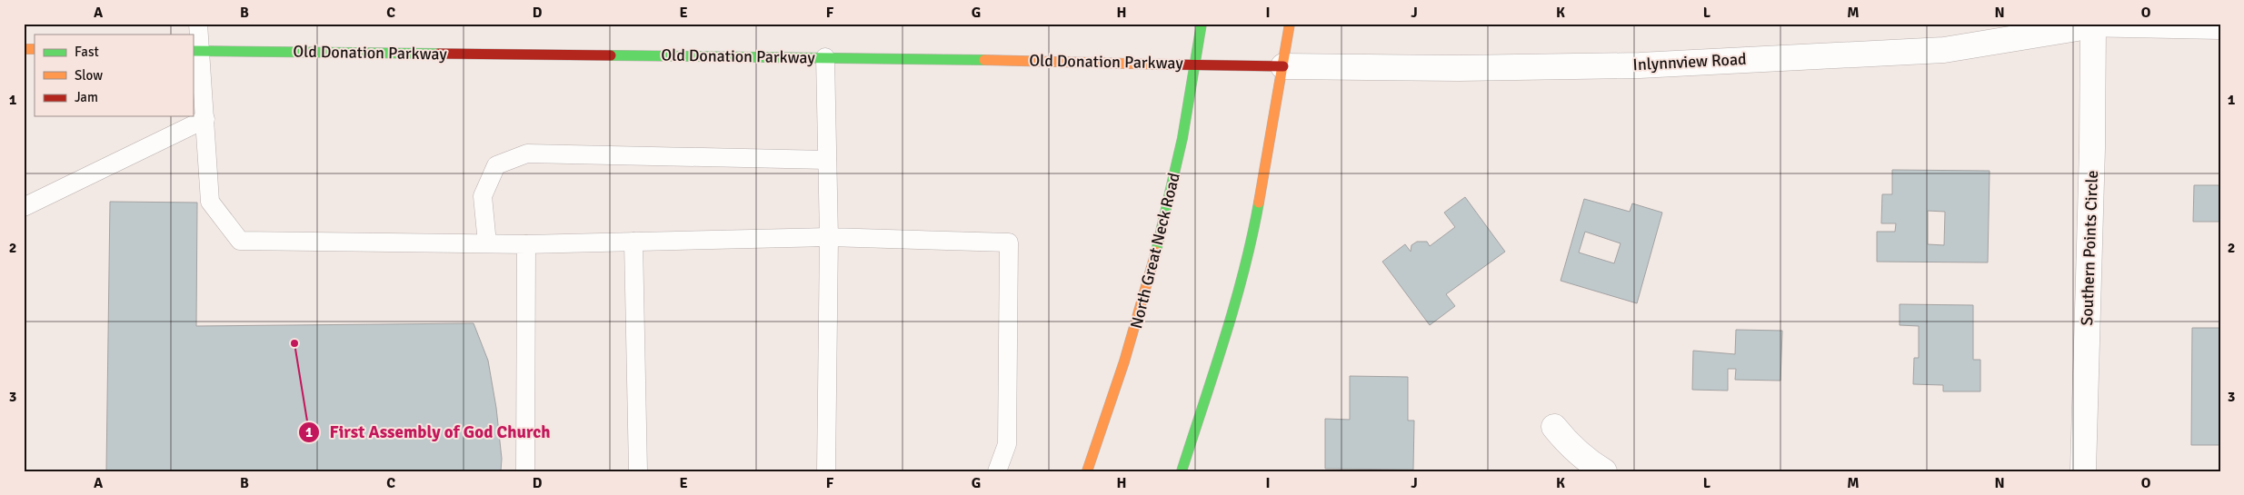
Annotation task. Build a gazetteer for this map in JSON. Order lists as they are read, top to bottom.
{
  "streets": {
    "street": [
      "Old Donation Parkway",
      "Inlynnview Road",
      "Southern Points Circle",
      "North Great Neck Road"
    ]
  },
  "crossings": [
    ["Old Donation Parkway", "Inlynnview Road"],
    ["Old Donation Parkway", "North Great Neck Road"],
    ["Inlynnview Road", "Southern Points Circle"]
  ],
  "places": ["First Assembly of God Church"],
  "legend": ["Fast", "Slow", "Jam"],
  "grid": {
    "columns": [
      "A",
      "B",
      "C",
      "D",
      "E",
      "F",
      "G",
      "H",
      "I",
      "J",
      "K",
      "L",
      "M",
      "N",
      "O"
    ],
    "rows": ["1", "2", "3"]
  }
}
